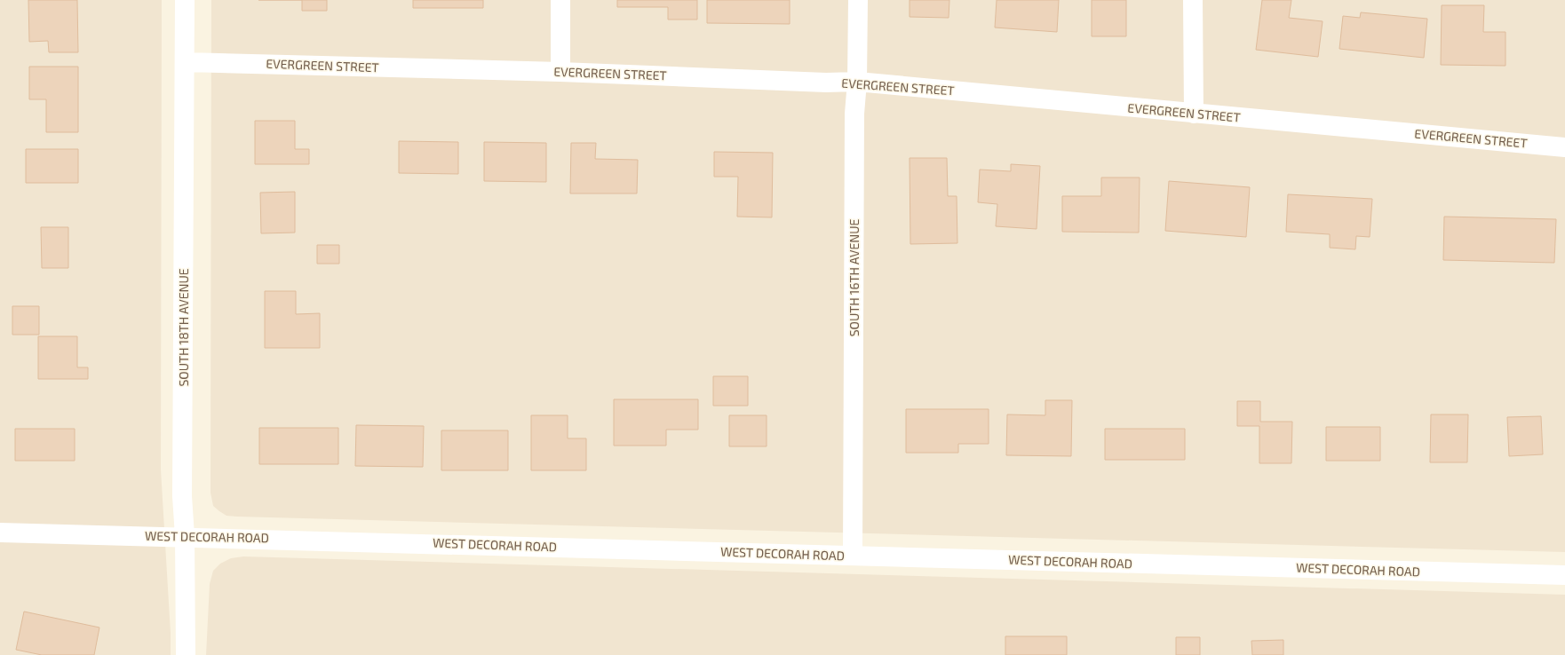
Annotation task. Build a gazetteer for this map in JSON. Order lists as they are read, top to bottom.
{
  "streets": {
    "street": [
      "EVERGREEN STREET",
      "SOUTH 16TH AVENUE",
      "SOUTH 18TH AVENUE",
      "WEST DECORAH ROAD"
    ]
  },
  "crossings": [
    ["EVERGREEN STREET", "SOUTH 16TH AVENUE"],
    ["EVERGREEN STREET", "SOUTH 18TH AVENUE"],
    ["SOUTH 16TH AVENUE", "WEST DECORAH ROAD"],
    ["SOUTH 18TH AVENUE", "WEST DECORAH ROAD"]
  ]
}
